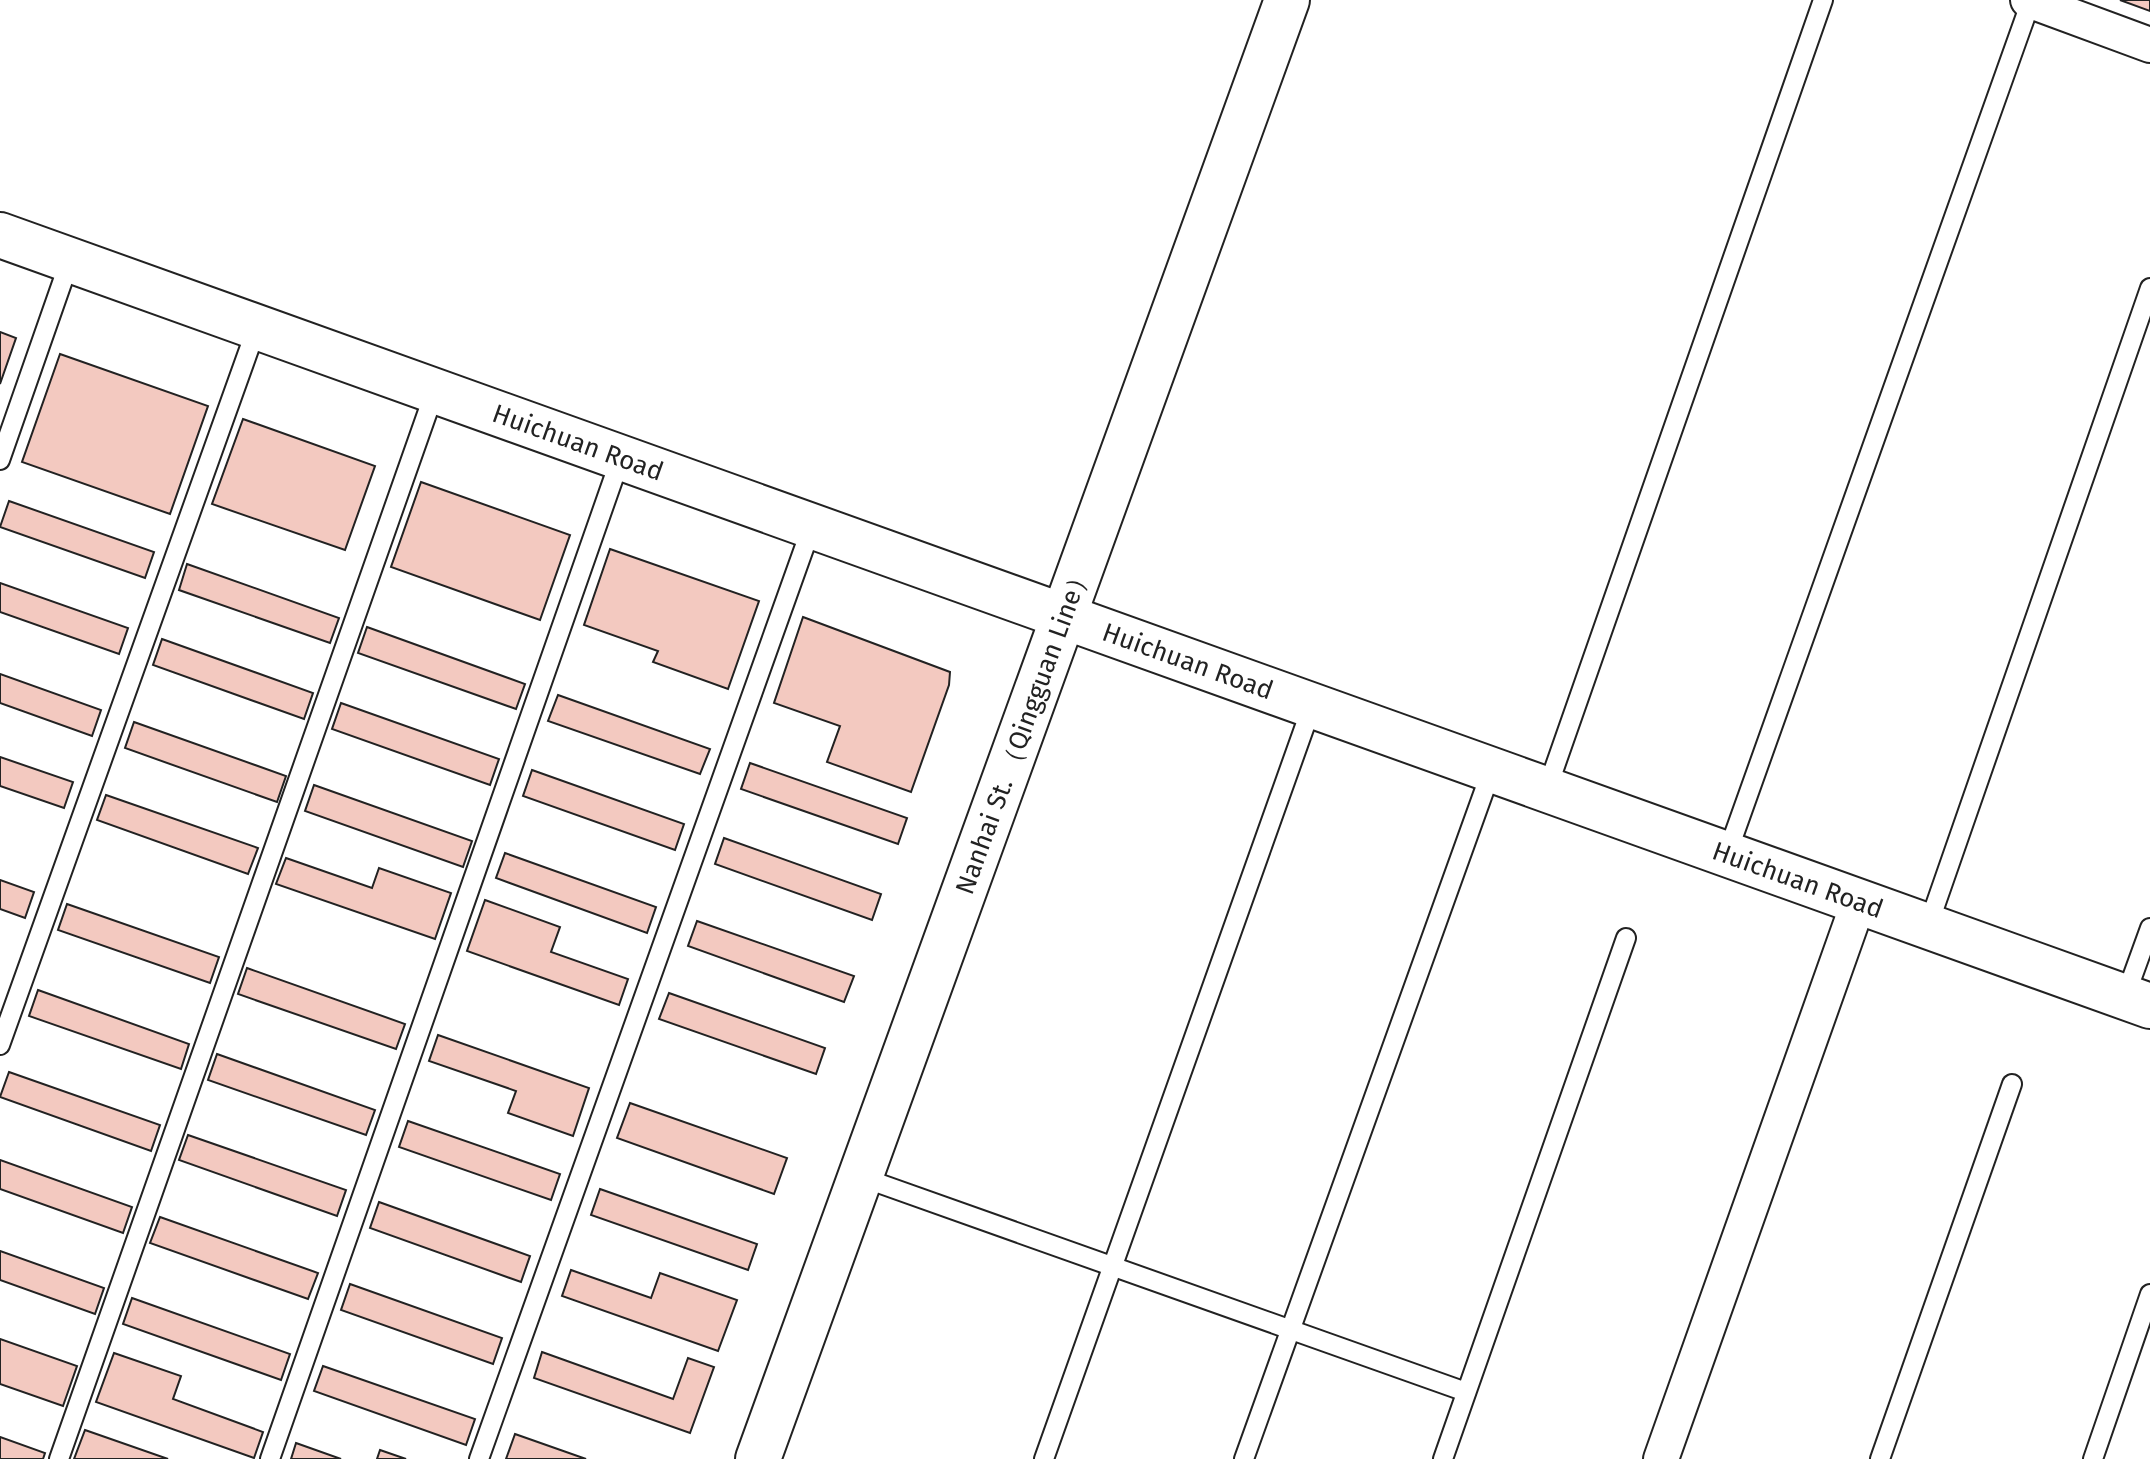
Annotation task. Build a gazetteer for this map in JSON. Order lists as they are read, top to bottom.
{
  "streets": {
    "street": ["Huichuan Road", "Nanhai St. （Qingguan Line）"]
  },
  "crossings": [
    ["Huichuan Road", "Nanhai St. （Qingguan Line）"]
  ]
}
